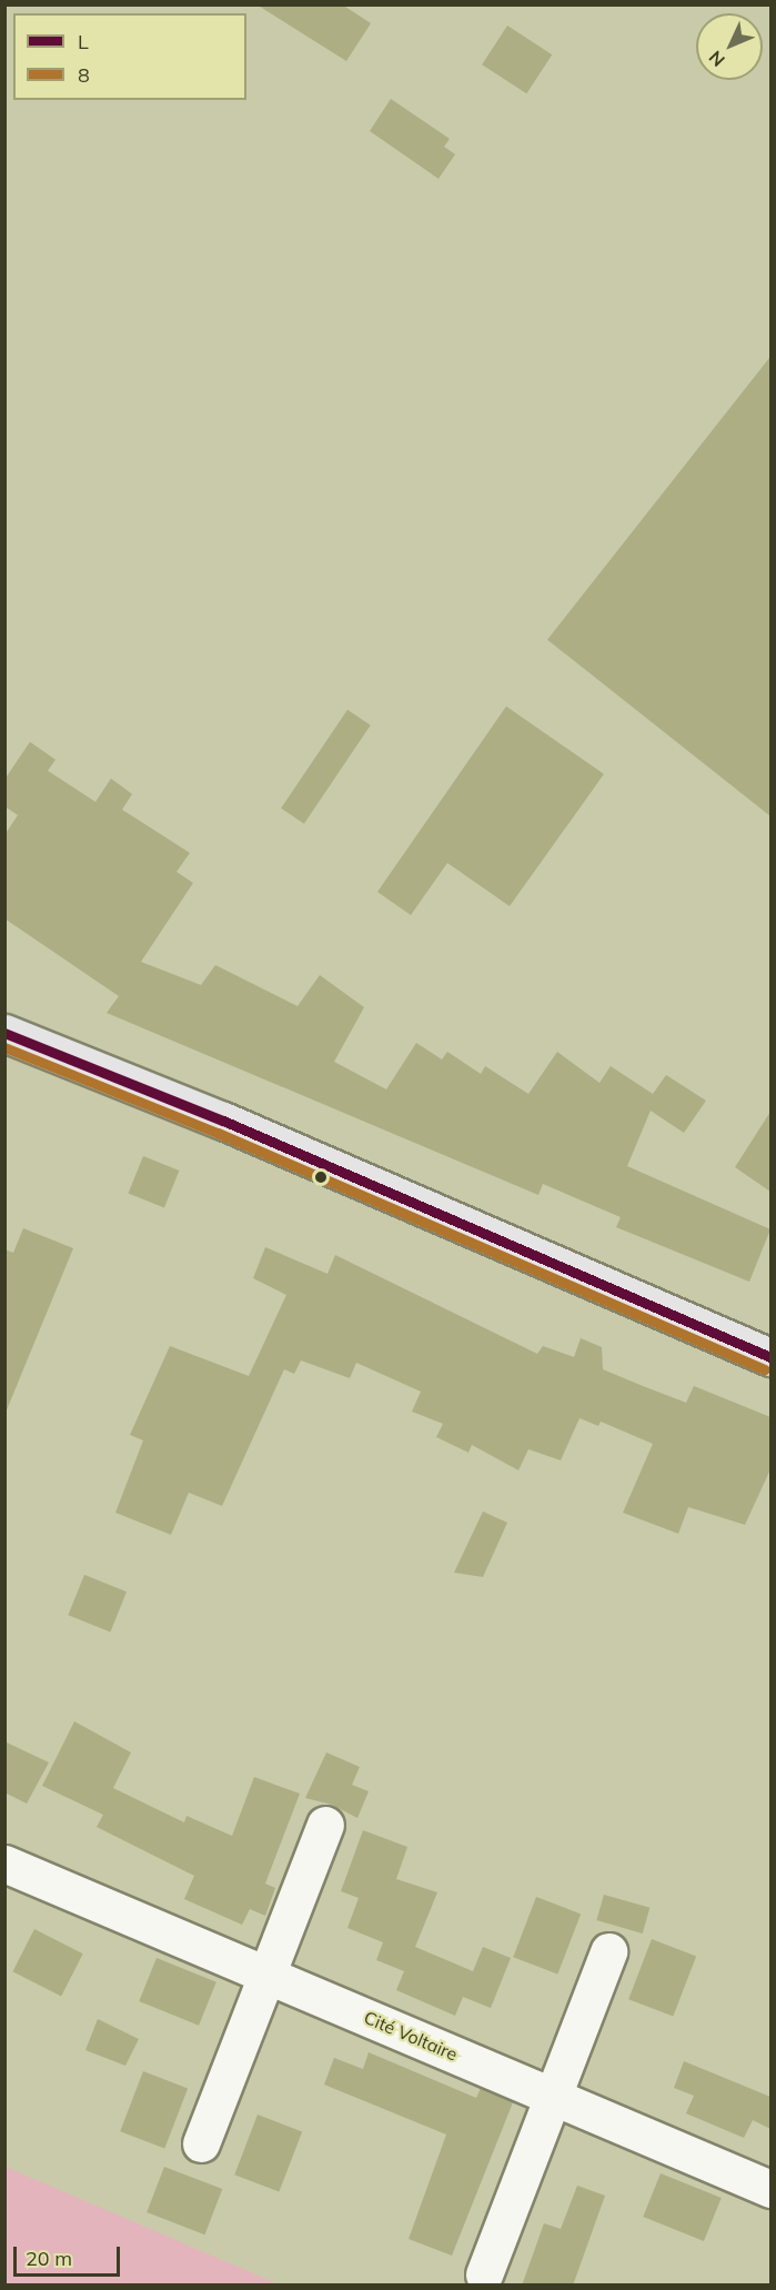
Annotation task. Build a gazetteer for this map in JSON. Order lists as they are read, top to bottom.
{
  "streets": {
    "street": ["Cité Voltaire"]
  },
  "lines": ["transit line L", "transit line 8"],
  "legend": ["L", "8"],
  "scale_bar": "20 m",
  "north": "bottom left"
}
